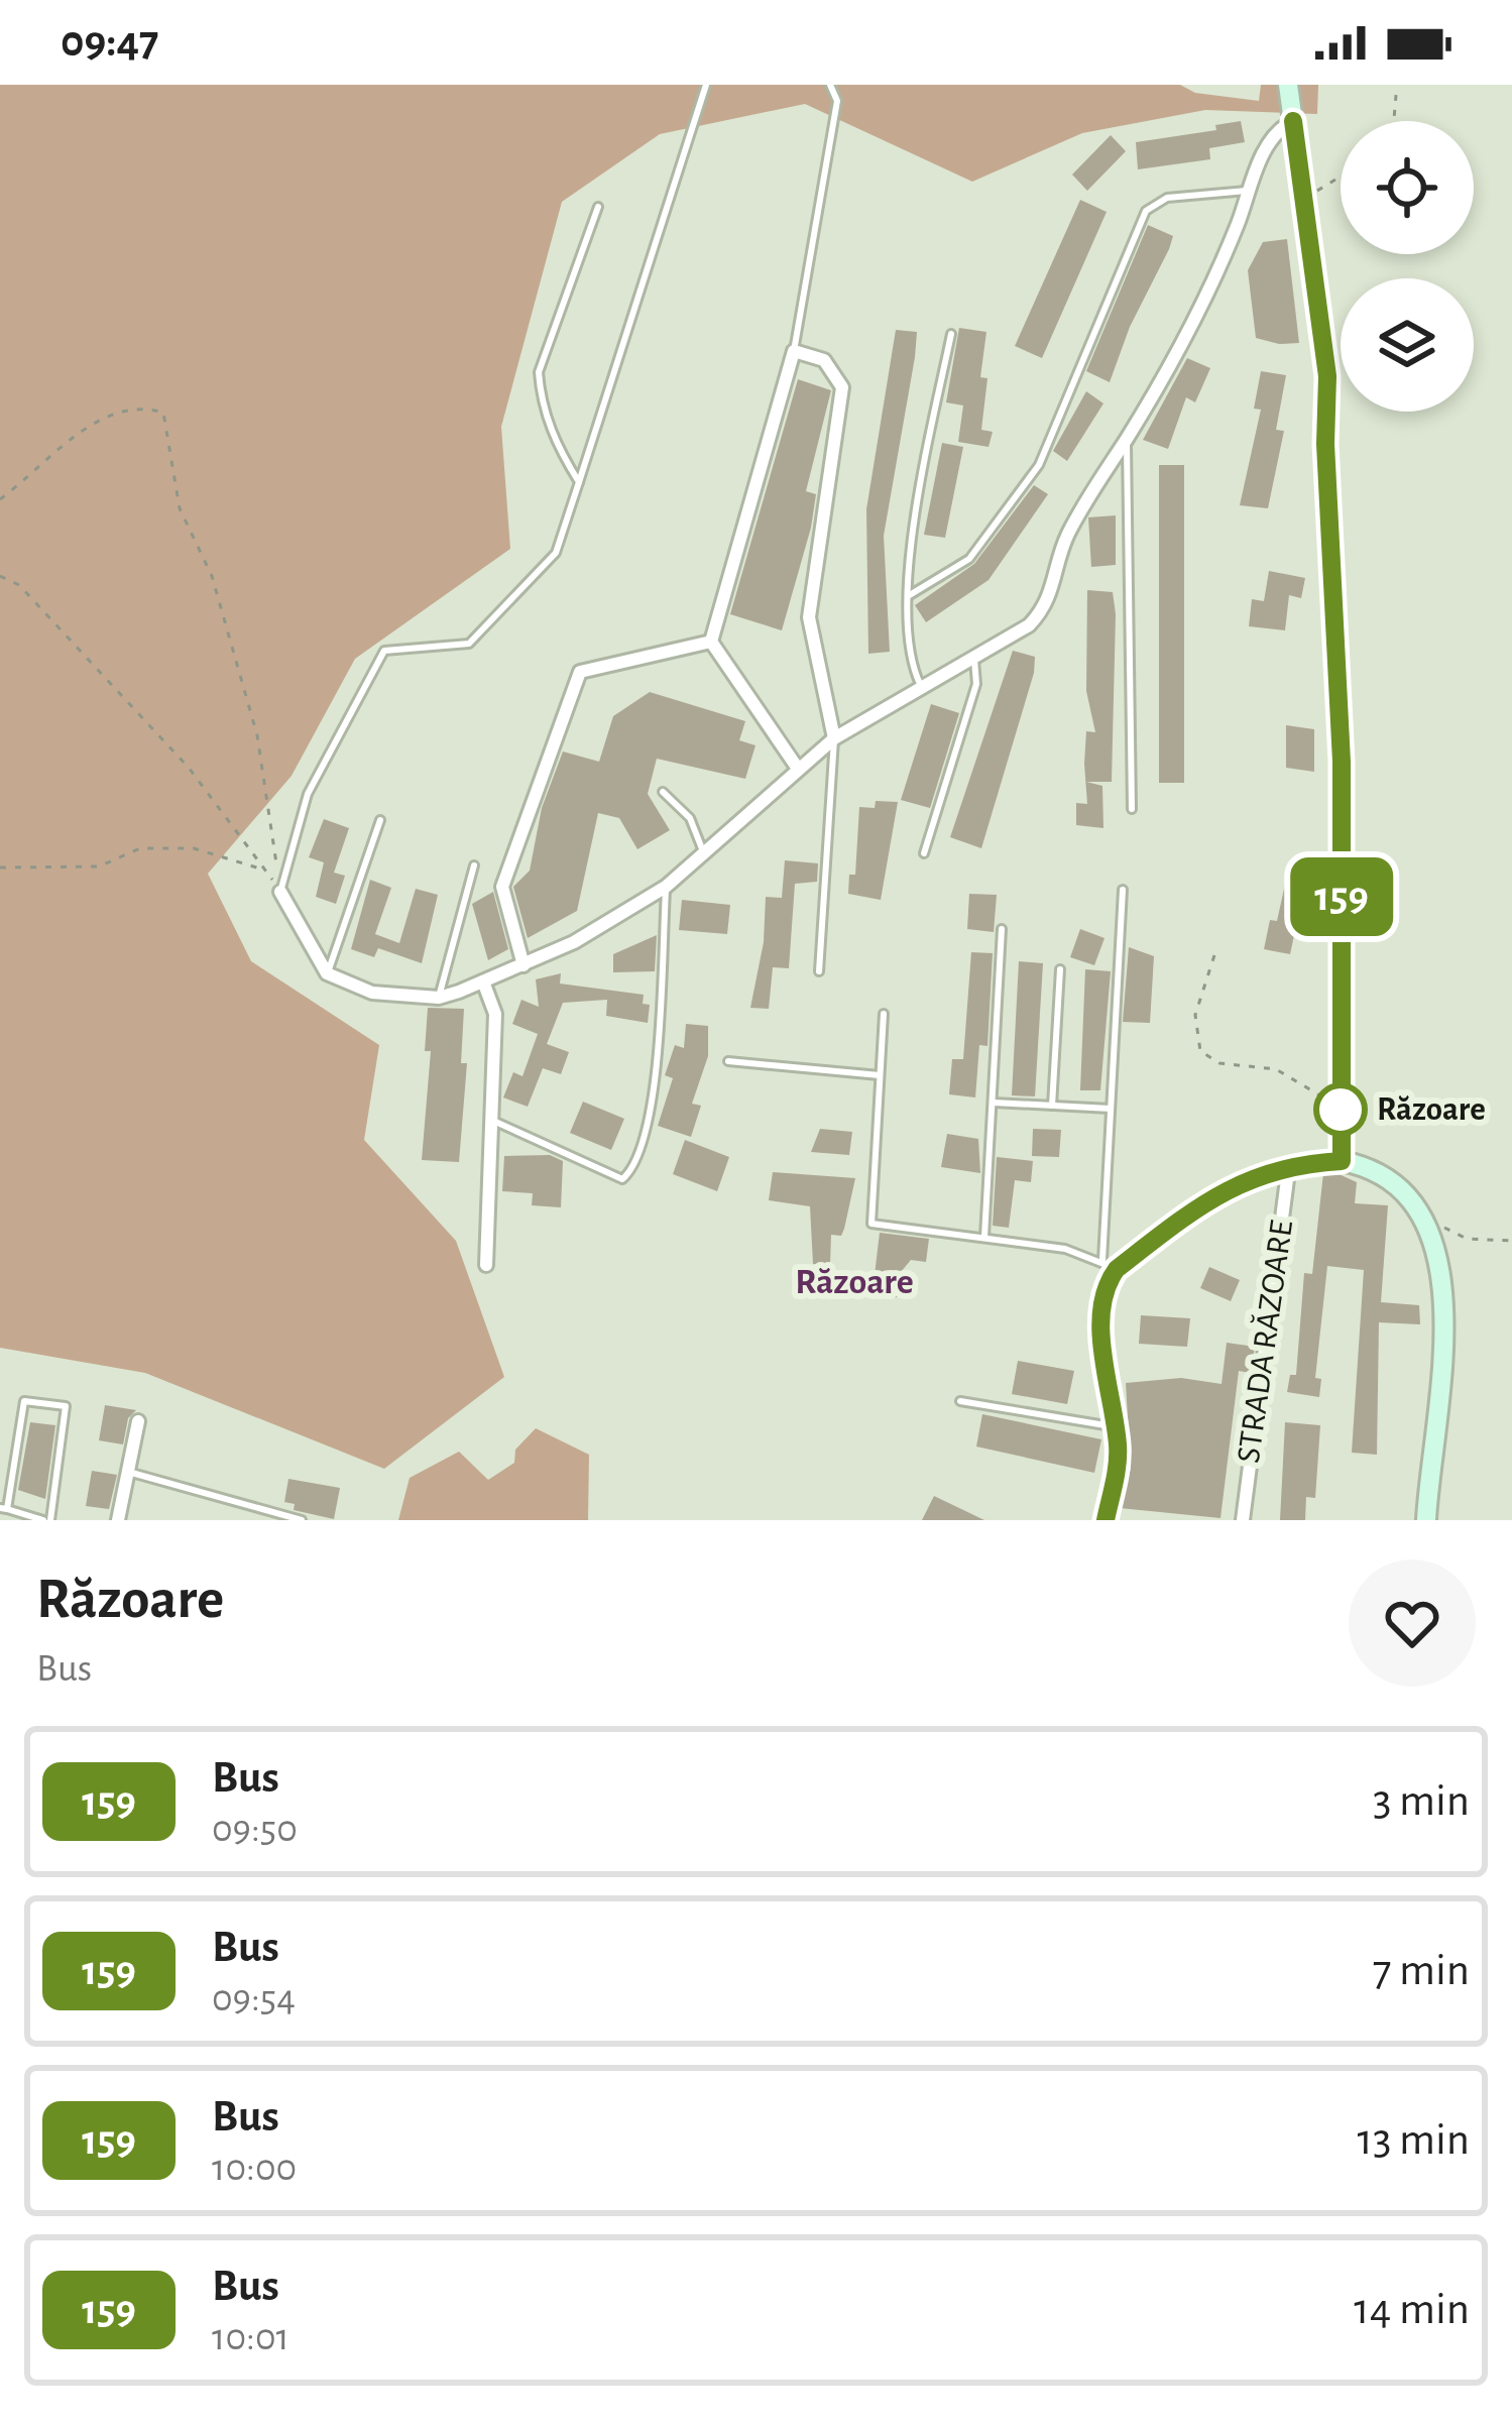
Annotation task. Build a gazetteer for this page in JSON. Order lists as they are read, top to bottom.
{
  "streets": {
    "street": ["STRADA RĂZOARE"]
  },
  "districts": ["Răzoare"],
  "places": ["Răzoare"],
  "lines": ["bus line 159"],
  "page": {
    "status": "09:47",
    "on_map": "159",
    "heading": ["Răzoare", "Bus"],
    "list": [
      {
        "mark": "159",
        "name": "Bus",
        "note": "09:50",
        "value": "3 min"
      },
      {
        "mark": "159",
        "name": "Bus",
        "note": "09:54",
        "value": "7 min"
      },
      {
        "mark": "159",
        "name": "Bus",
        "note": "10:00",
        "value": "13 min"
      },
      {
        "mark": "159",
        "name": "Bus",
        "note": "10:01",
        "value": "14 min"
      }
    ]
  }
}
